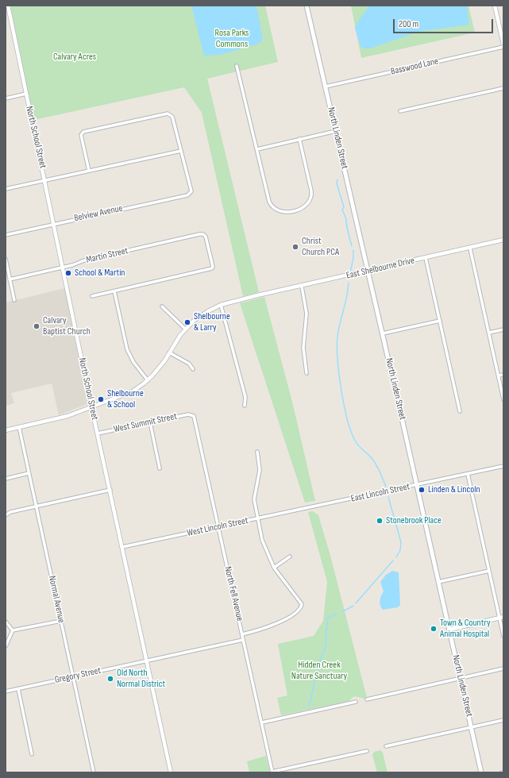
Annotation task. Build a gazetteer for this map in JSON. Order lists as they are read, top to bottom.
{
  "streets": {
    "main road": ["North Linden Street"],
    "street": [
      "Basswood Lane",
      "North School Street",
      "Belview Avenue",
      "Martin Street",
      "East Shelbourne Drive",
      "West Summit Street",
      "East Lincoln Street",
      "West Lincoln Street",
      "North Fell Avenue",
      "Normal Avenue",
      "Gregory Street"
    ]
  },
  "crossings": [
    ["Basswood Lane", "North Linden Street"],
    ["North School Street", "Belview Avenue"],
    ["North School Street", "Martin Street"],
    ["North School Street", "East Shelbourne Drive"],
    ["North School Street", "West Summit Street"],
    ["North School Street", "West Lincoln Street"],
    ["North School Street", "Gregory Street"],
    ["North Linden Street", "East Shelbourne Drive"],
    ["North Linden Street", "East Lincoln Street"],
    ["West Summit Street", "North Fell Avenue"],
    ["East Lincoln Street", "West Lincoln Street"],
    ["West Lincoln Street", "North Fell Avenue"],
    ["North Fell Avenue", "Gregory Street"],
    ["Normal Avenue", "Gregory Street"]
  ],
  "parks": ["Rosa Parks Commons", "Calvary Acres", "Hidden Creek Nature Sanctuary"],
  "places": [
    "Christ Church PCA",
    "School & Martin",
    "Shelbourne & Larry",
    "Calvary Baptist Church",
    "Shelbourne & School",
    "Linden & Lincoln",
    "Stonebrook Place",
    "Town & Country Animal Hospital",
    "Old North Normal District"
  ],
  "scale_bar": "200 m"
}
